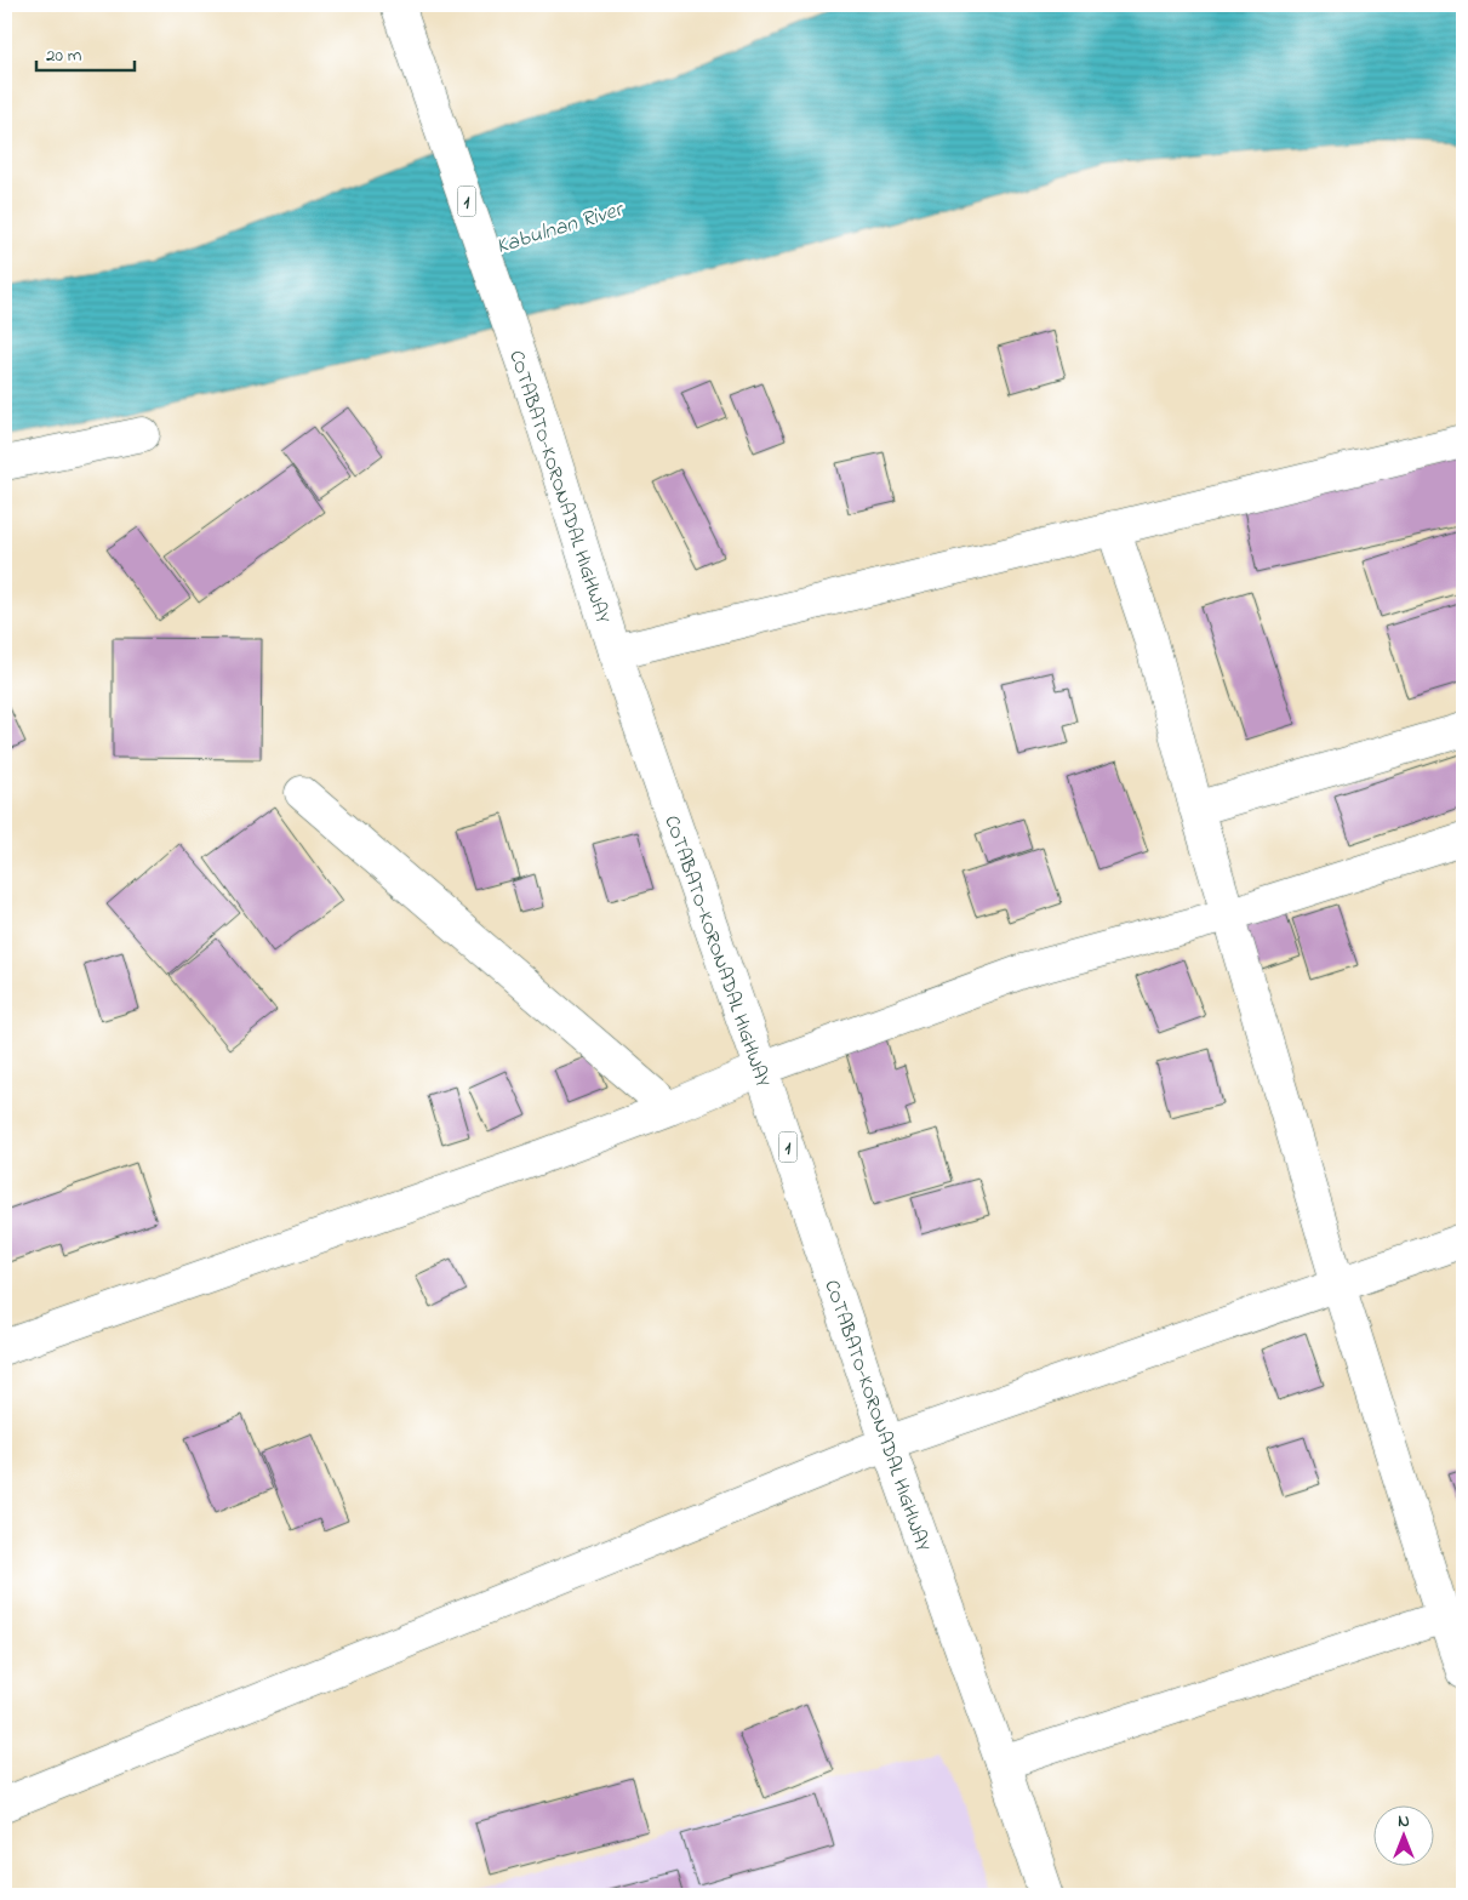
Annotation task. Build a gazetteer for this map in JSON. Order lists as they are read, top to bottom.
{
  "streets": {
    "main road": ["1", "COTABATO-KORONADAL HIGHWAY"]
  },
  "water": ["Kabulnan River"],
  "scale_bar": "20 m",
  "north": "top"
}
